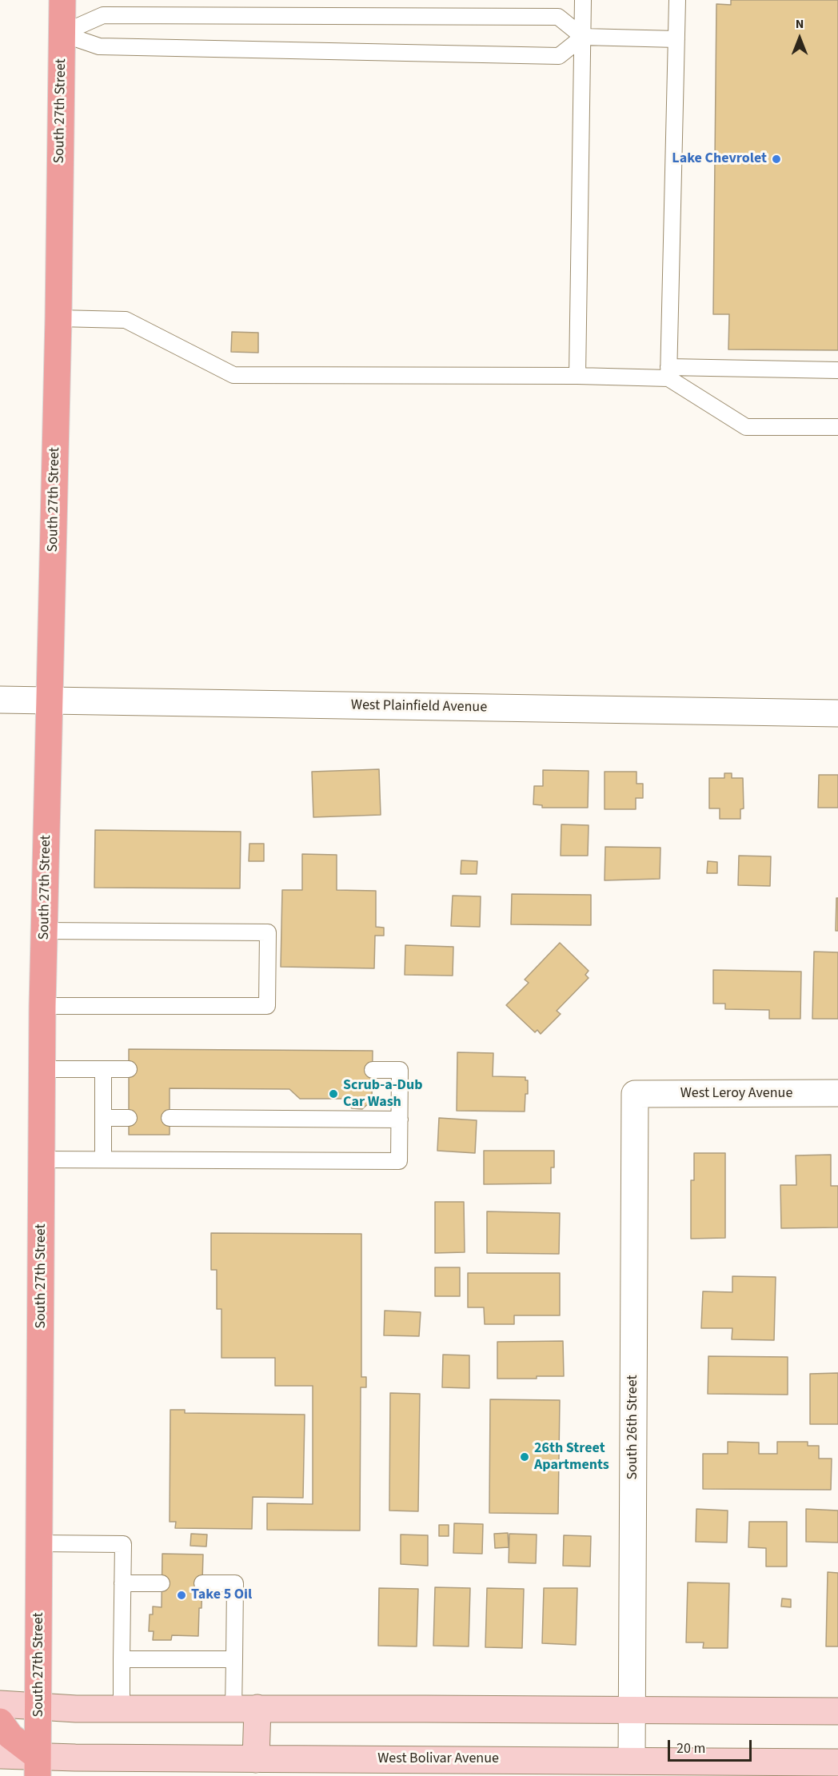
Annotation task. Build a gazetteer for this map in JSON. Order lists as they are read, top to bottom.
{
  "streets": {
    "main road": ["South 27th Street"],
    "street": [
      "West Plainfield Avenue",
      "West Leroy Avenue",
      "South 26th Street",
      "West Bolivar Avenue"
    ]
  },
  "crossings": [
    ["South 27th Street", "West Plainfield Avenue"],
    ["South 27th Street", "West Bolivar Avenue"],
    ["West Leroy Avenue", "South 26th Street"],
    ["South 26th Street", "West Bolivar Avenue"]
  ],
  "places": [
    "Lake Chevrolet",
    "Scrub-a-Dub Car Wash",
    "26th Street Apartments",
    "Take 5 Oil"
  ],
  "scale_bar": "20 m",
  "north": "top"
}
